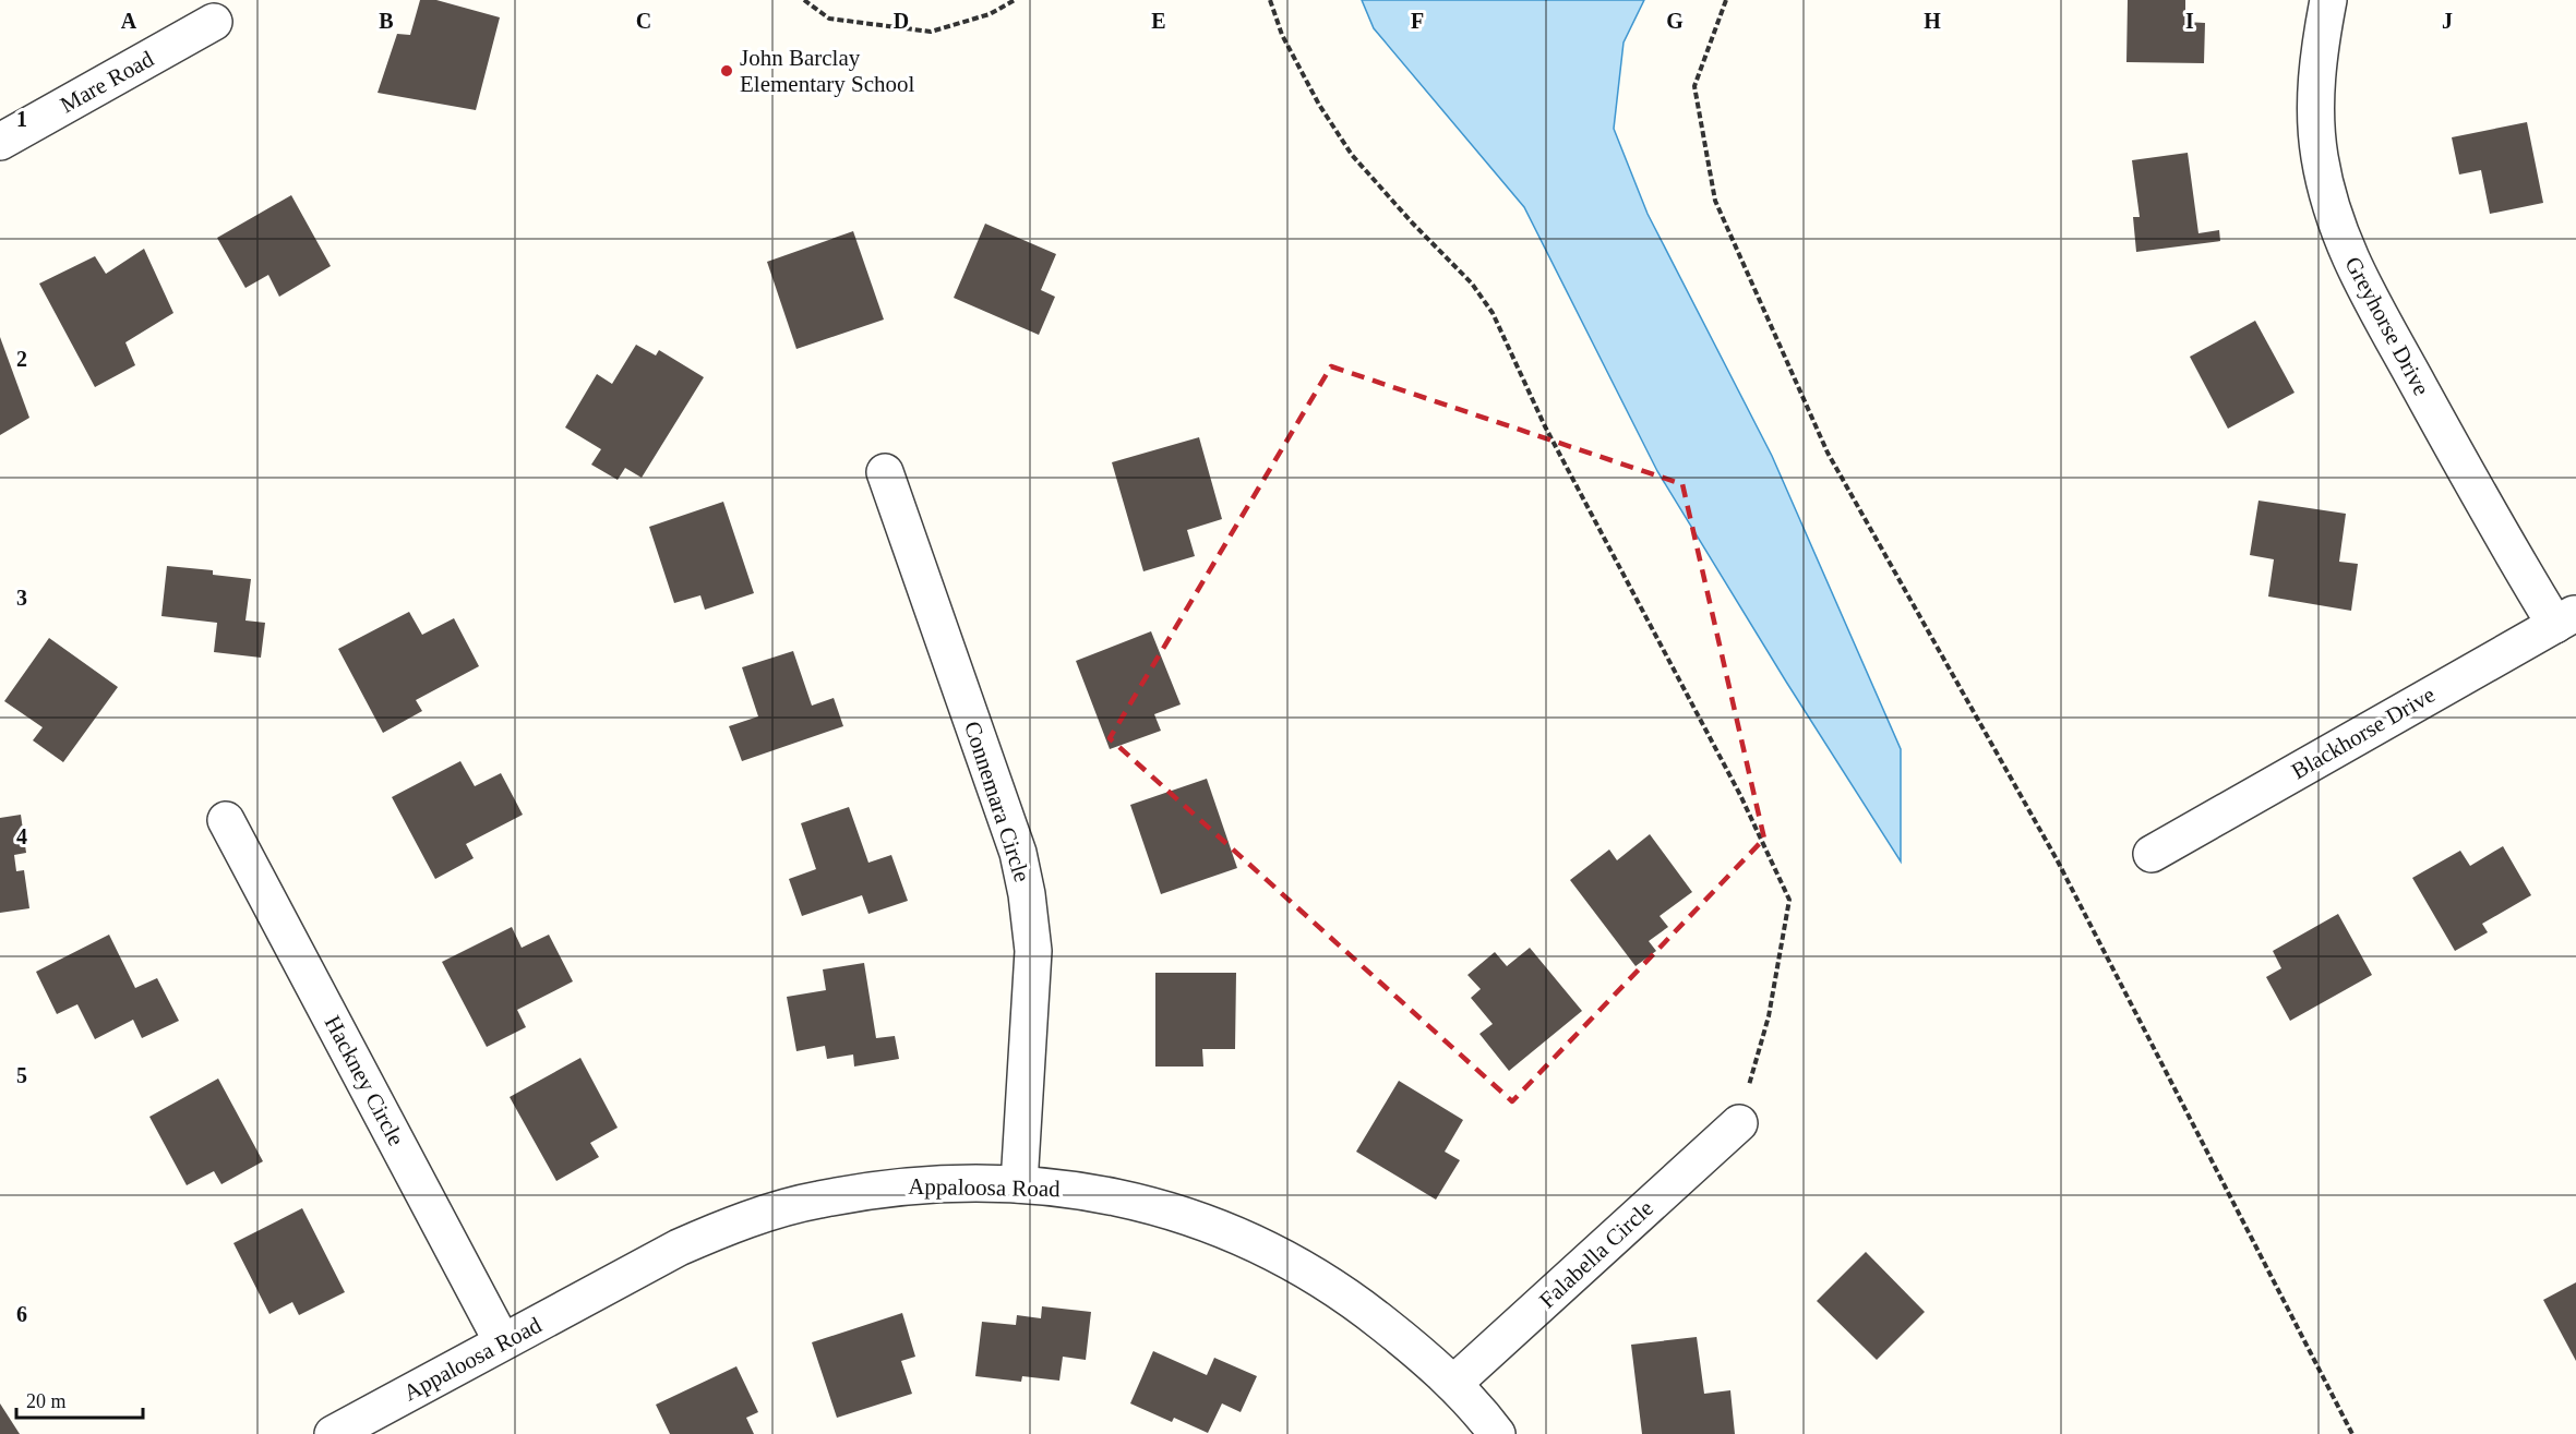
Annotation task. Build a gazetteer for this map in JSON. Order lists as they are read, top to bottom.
{
  "streets": {
    "street": [
      "Mare Road",
      "Greyhorse Drive",
      "Blackhorse Drive",
      "Connemara Circle",
      "Hackney Circle",
      "Appaloosa Road",
      "Falabella Circle"
    ]
  },
  "crossings": [
    ["Greyhorse Drive", "Blackhorse Drive"],
    ["Connemara Circle", "Appaloosa Road"],
    ["Hackney Circle", "Appaloosa Road"],
    ["Appaloosa Road", "Falabella Circle"]
  ],
  "places": ["John Barclay Elementary School"],
  "scale_bar": "20 m",
  "grid": {
    "columns": [
      "A",
      "B",
      "C",
      "D",
      "E",
      "F",
      "G",
      "H",
      "I",
      "J"
    ],
    "rows": [
      "1",
      "2",
      "3",
      "4",
      "5",
      "6"
    ]
  }
}
